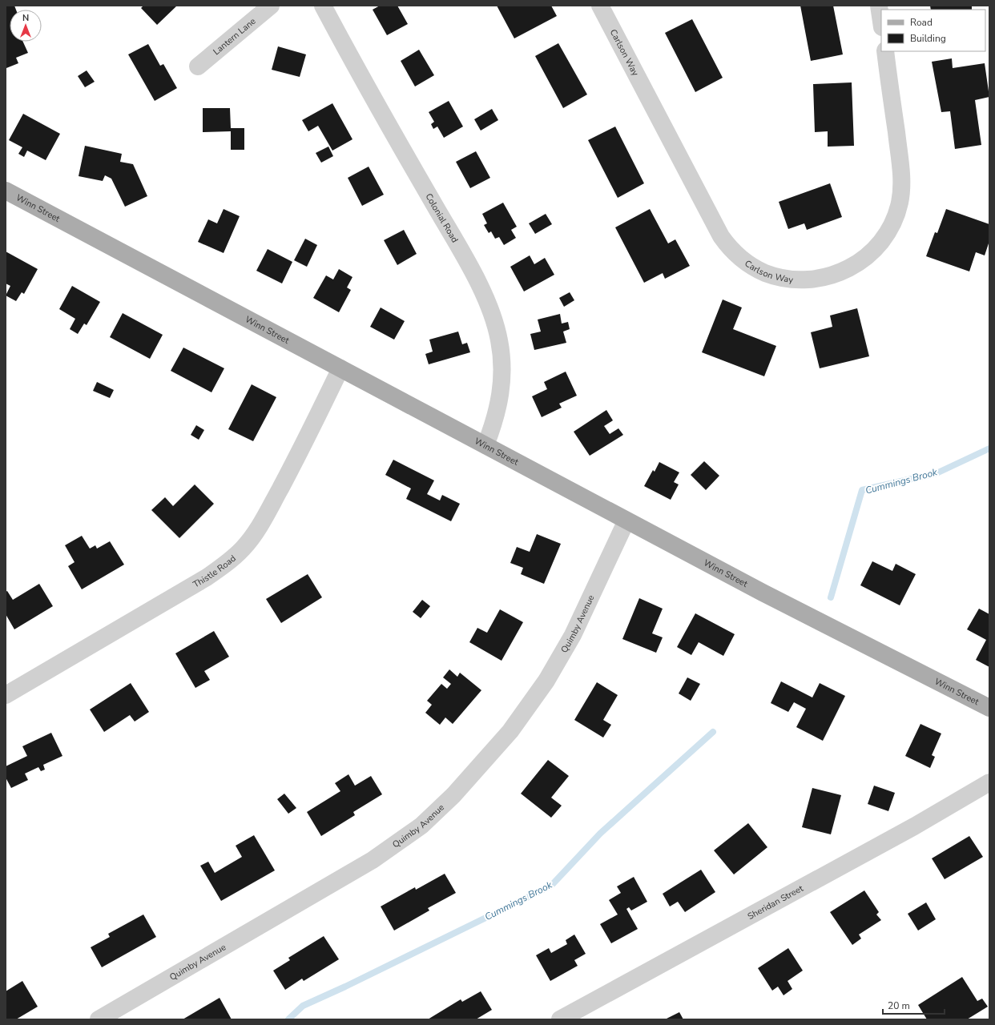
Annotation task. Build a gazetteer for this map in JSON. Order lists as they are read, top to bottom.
{
  "streets": {
    "main road": ["Winn Street"],
    "street": [
      "Lantern Lane",
      "Carlson Way",
      "Colonial Road",
      "Thistle Road",
      "Quimby Avenue",
      "Sheridan Street"
    ]
  },
  "crossings": [
    ["Winn Street", "Colonial Road"],
    ["Winn Street", "Thistle Road"],
    ["Winn Street", "Quimby Avenue"]
  ],
  "water": ["Cummings Brook"],
  "legend": ["Road", "Building"],
  "scale_bar": "20 m",
  "north": "top"
}
